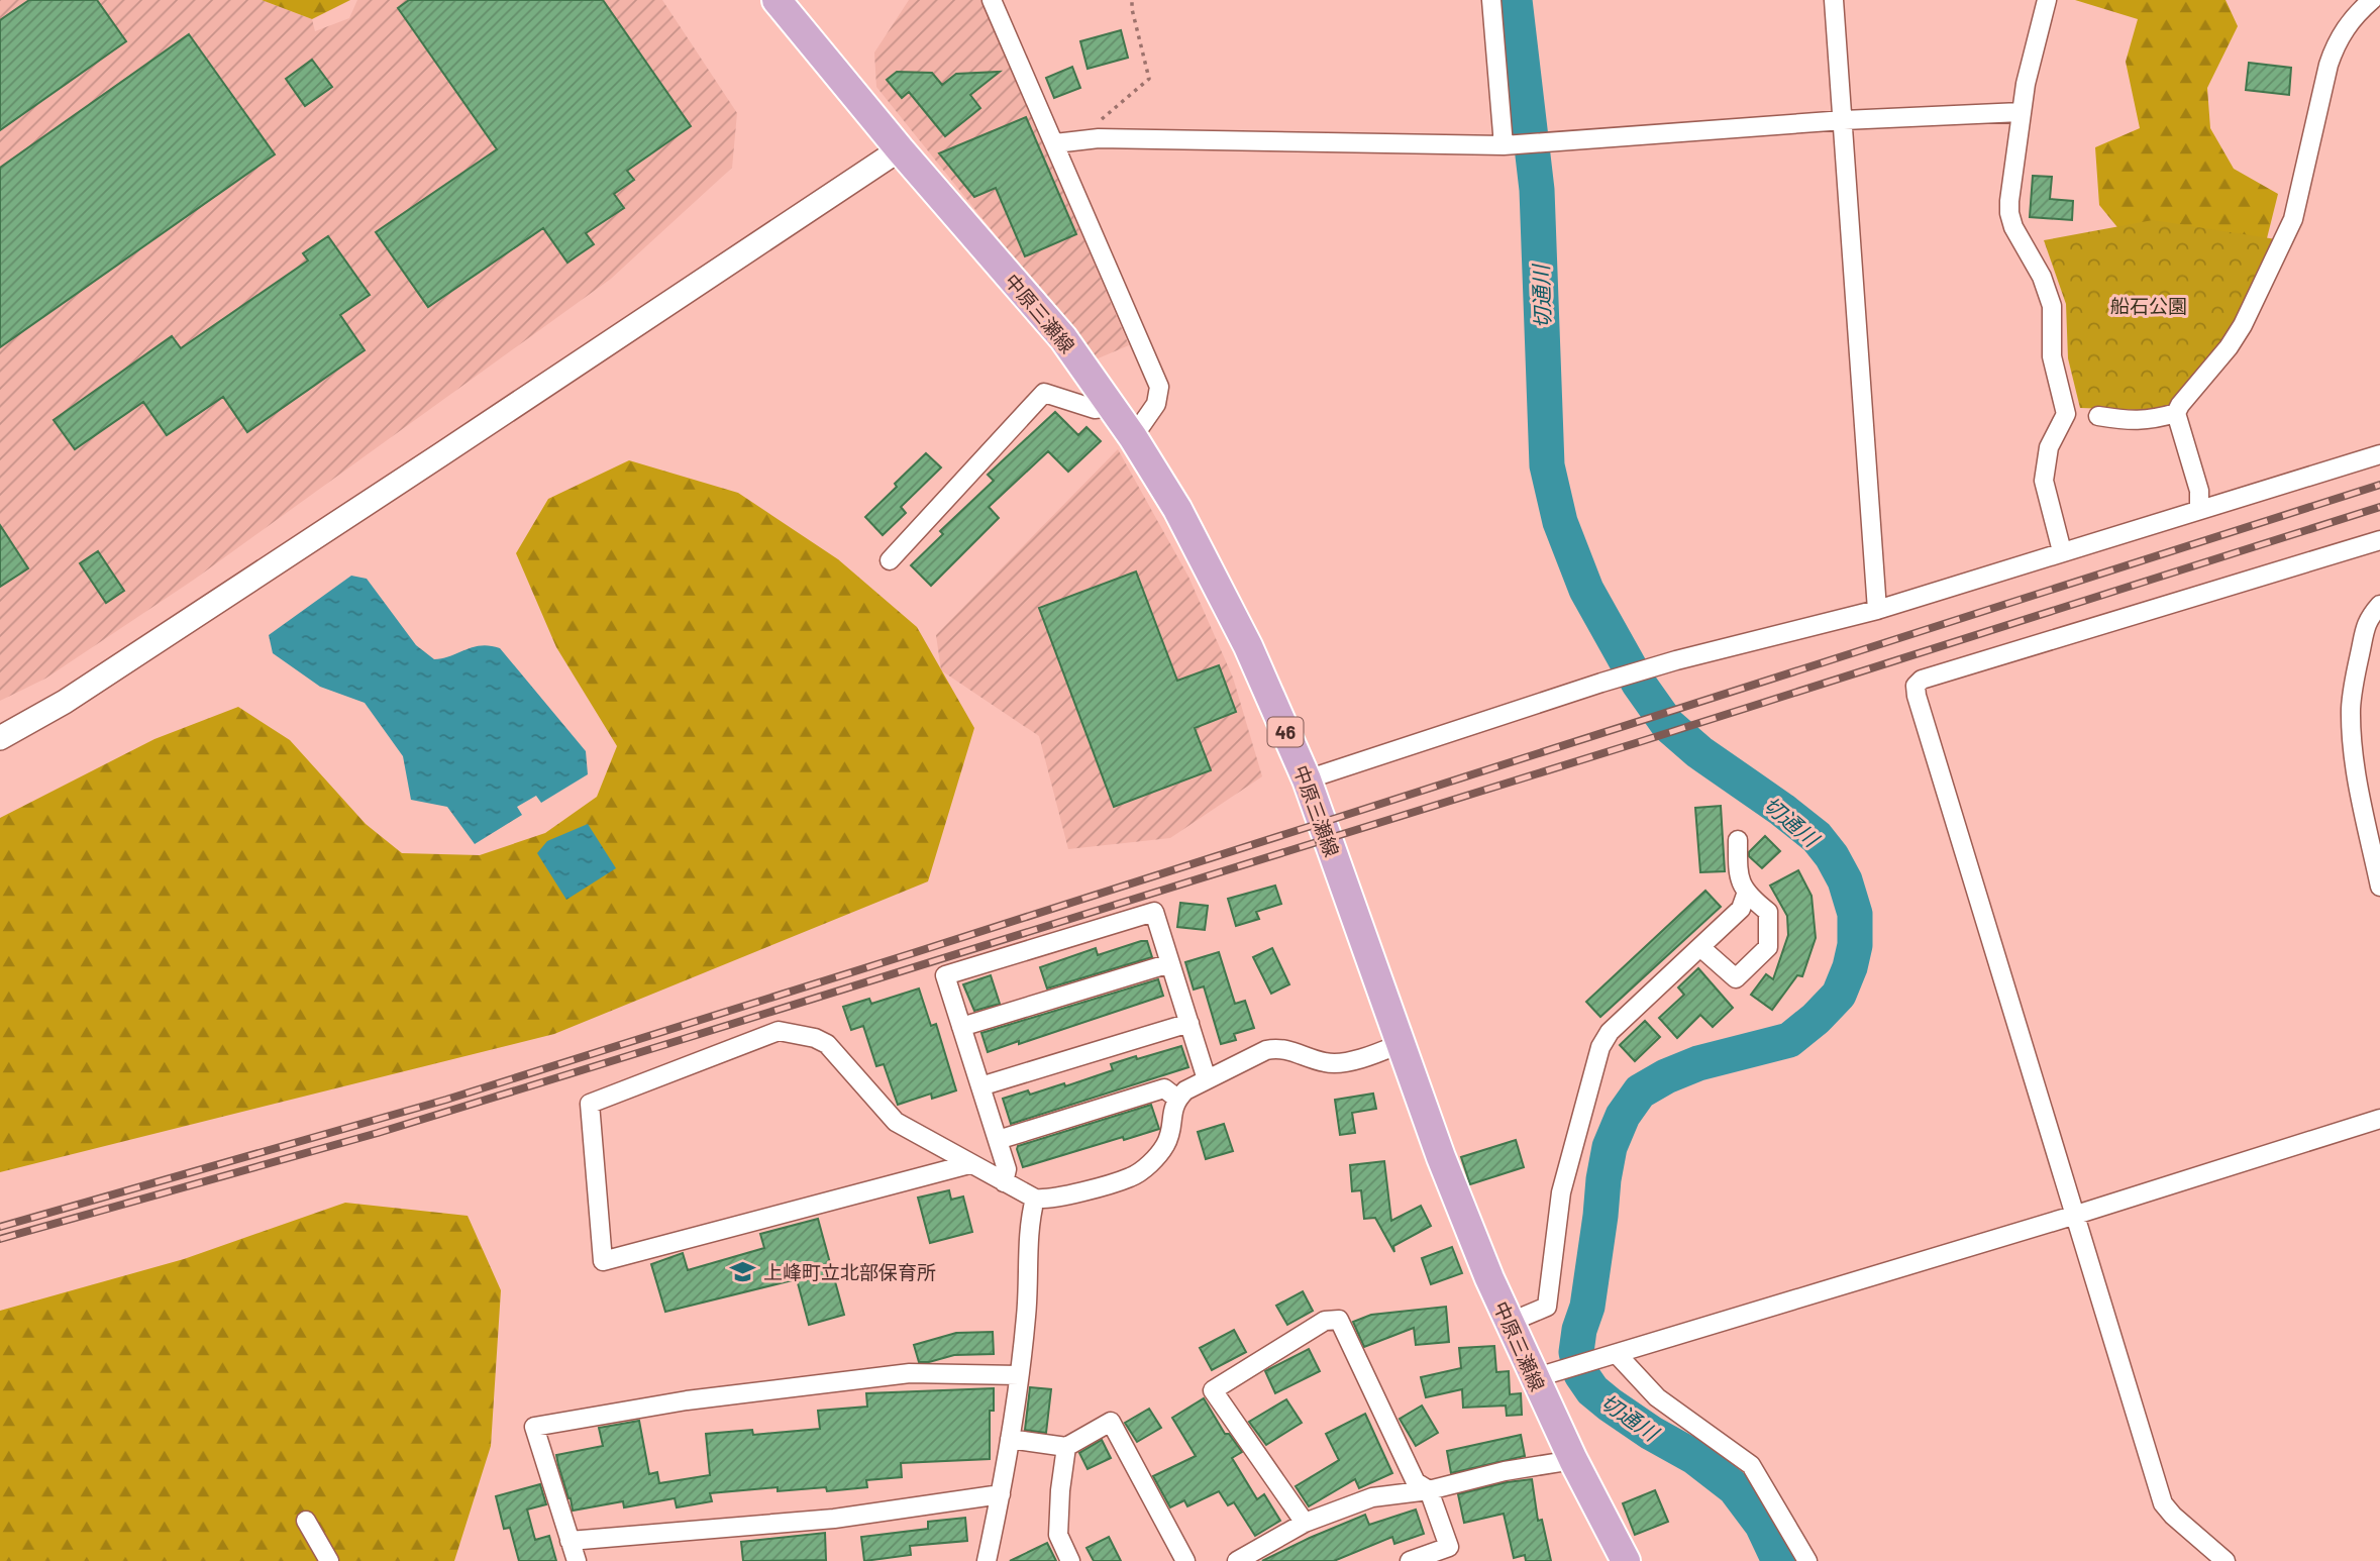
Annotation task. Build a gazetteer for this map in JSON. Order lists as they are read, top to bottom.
{
  "streets": {
    "main road": ["中原三瀬線", "46"]
  },
  "water": ["切通川"],
  "parks": ["船石公園"],
  "places": {
    "school or university": ["上峰町立北部保育所"]
  }
}
